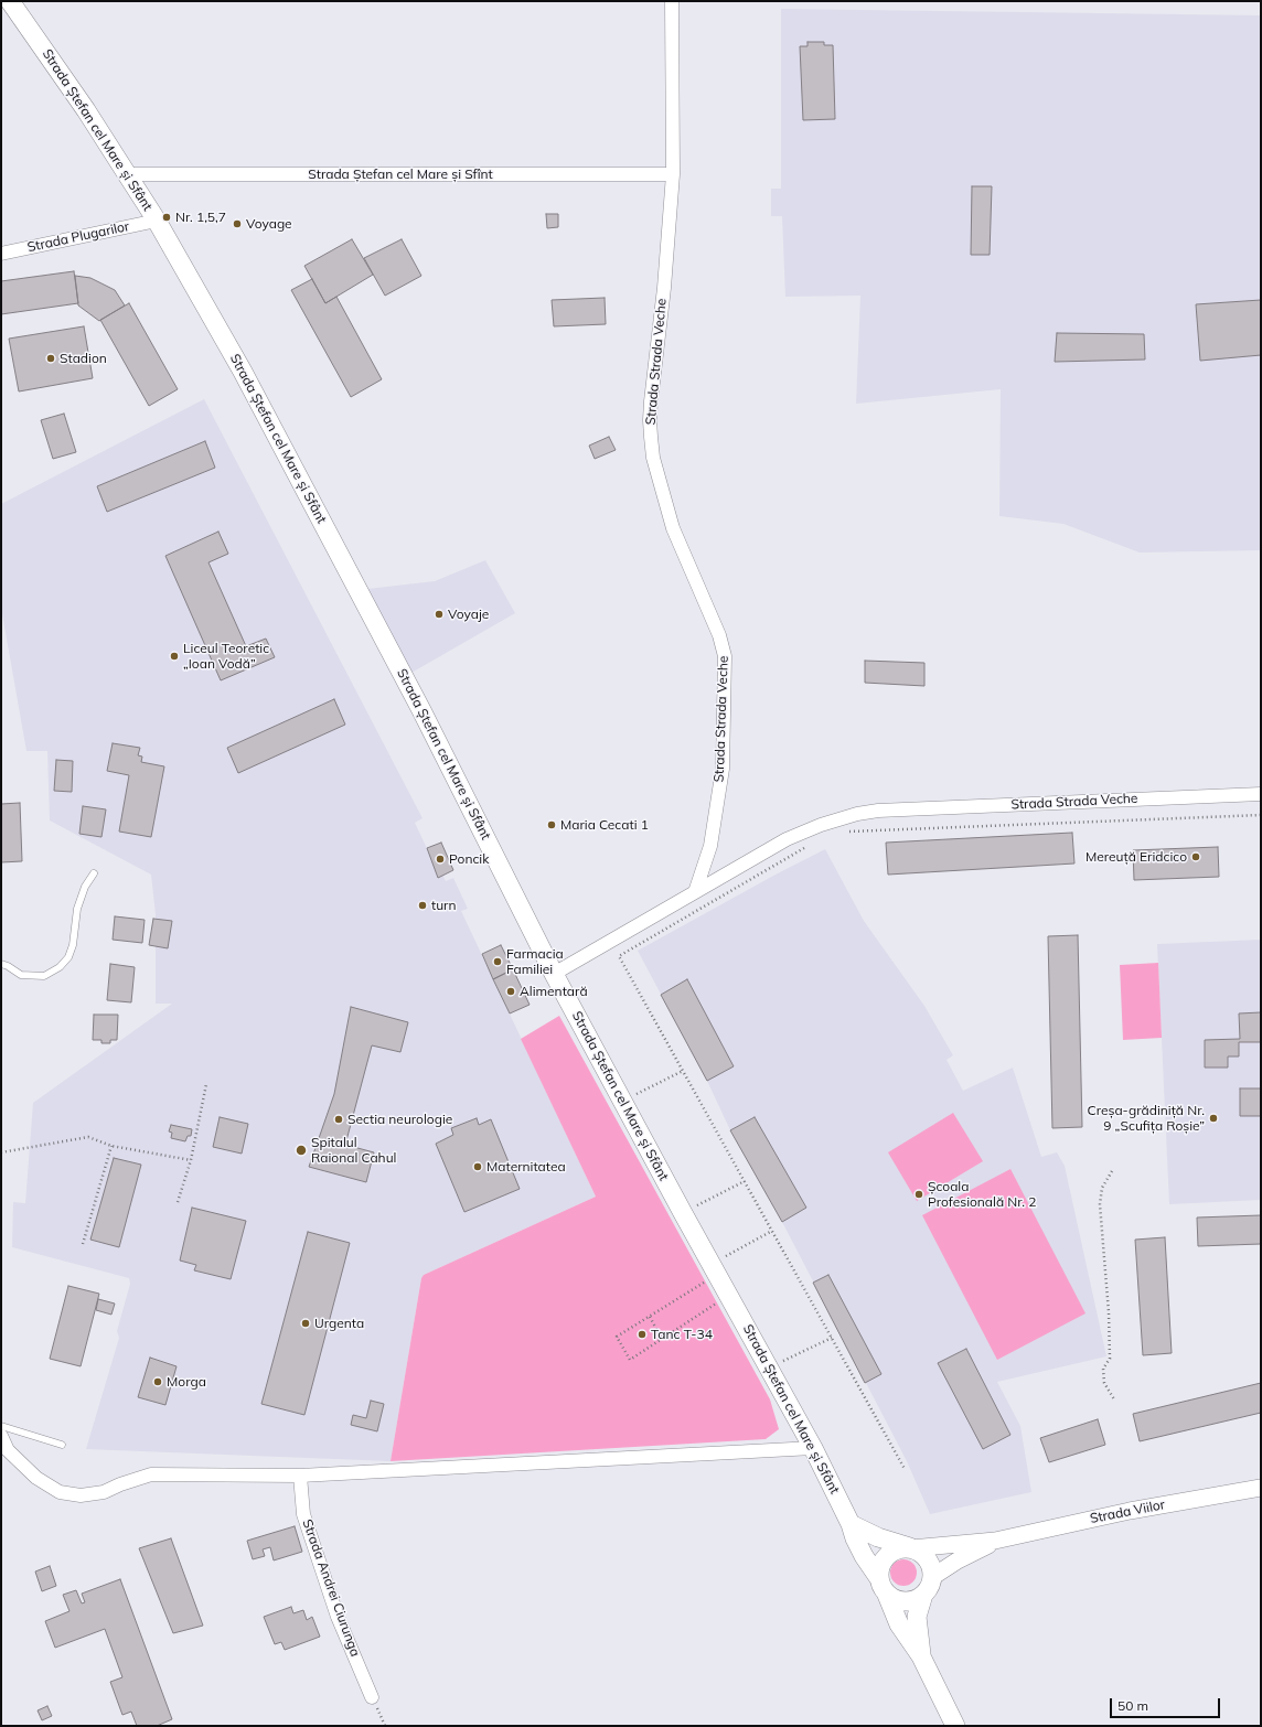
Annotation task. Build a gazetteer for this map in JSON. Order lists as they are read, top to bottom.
{
  "streets": {
    "main road": ["Strada Ștefan cel Mare și Sfânt"],
    "street": [
      "Strada Ștefan cel Mare și Sfînt",
      "Strada Plugarilor",
      "Strada Strada Veche",
      "Strada Viilor",
      "Strada Andrei Ciurunga"
    ]
  },
  "crossings": [
    ["Strada Ștefan cel Mare și Sfânt", "Strada Ștefan cel Mare și Sfînt"],
    ["Strada Ștefan cel Mare și Sfânt", "Strada Plugarilor"],
    ["Strada Ștefan cel Mare și Sfânt", "Strada Strada Veche"],
    ["Strada Ștefan cel Mare și Sfînt", "Strada Strada Veche"]
  ],
  "places": [
    "Nr. 1,5,7",
    "Voyage",
    "Stadion",
    "Voyaje",
    "Liceul Teoretic „Ioan Vodă”",
    "Maria Cecati 1",
    "Mereuță Eridcico",
    "Poncik",
    "turn",
    "Farmacia Familiei",
    "Alimentară",
    "Creșa-grădiniță Nr. 9 „Scufița Roșie”",
    "Sectia neurologie",
    "Spitalul Raional Cahul",
    "Maternitatea",
    "Școala Profesională Nr. 2",
    "Urgenta",
    "Tanc T-34",
    "Morga"
  ],
  "scale_bar": "50 m"
}
